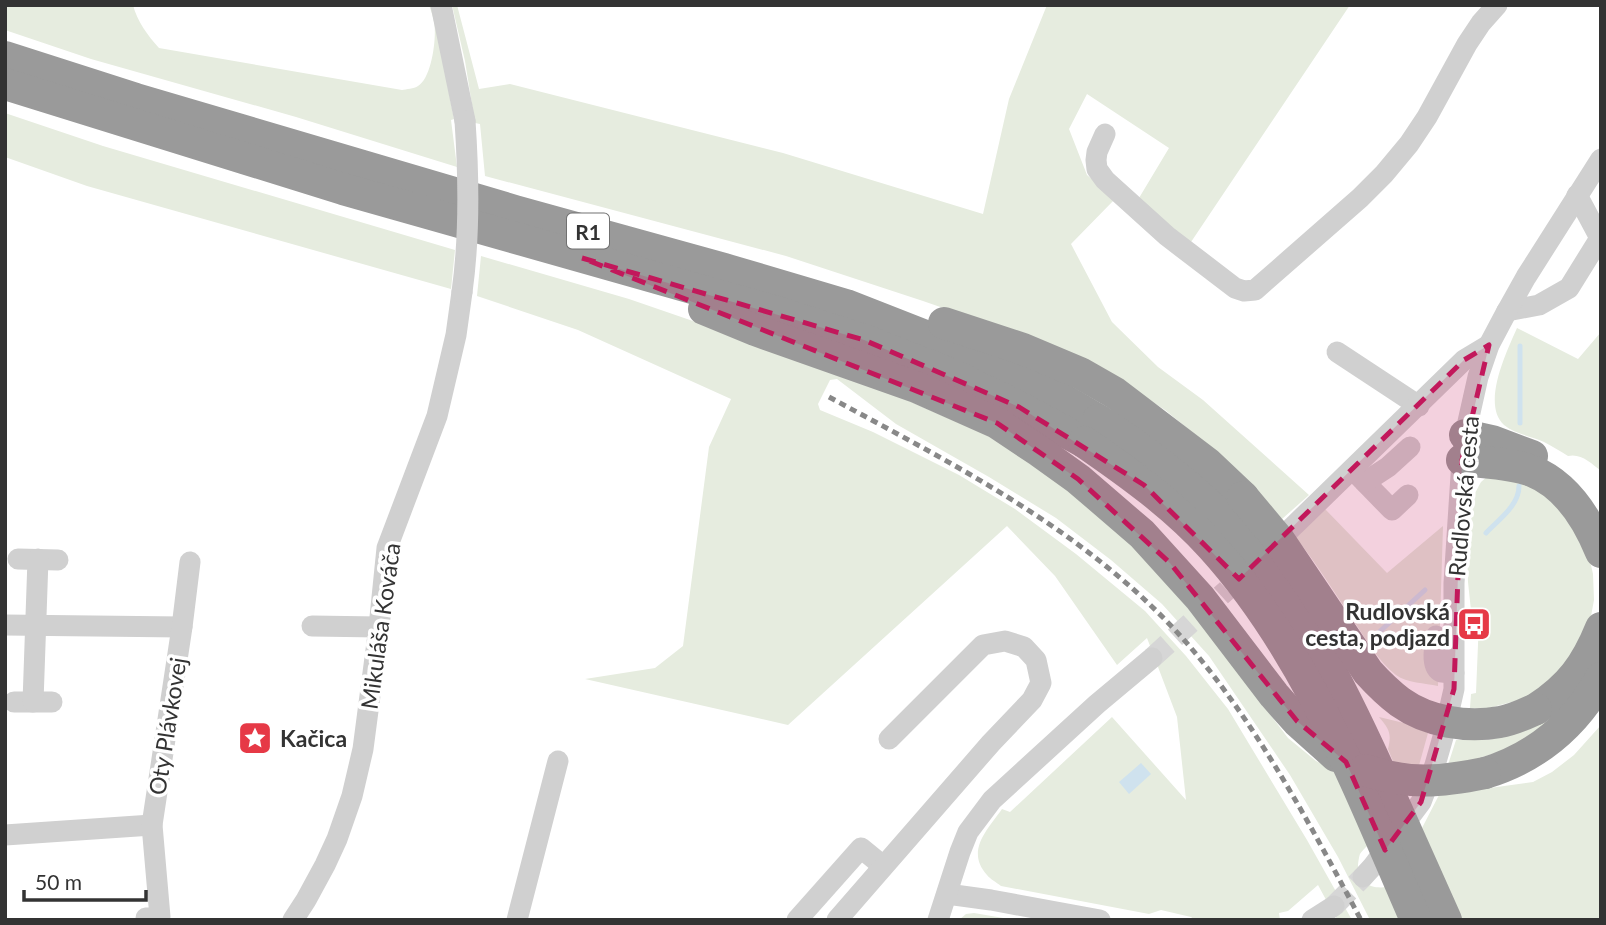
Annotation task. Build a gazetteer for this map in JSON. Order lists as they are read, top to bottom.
{
  "streets": {
    "highway": ["R1"],
    "street": ["Rudlovská cesta", "Mikuláša Kováča", "Oty Plávkovej"]
  },
  "places": {
    "bus stop": ["Rudlovská cesta, podjazd"],
    "place": ["Kačica"]
  },
  "scale_bar": "50 m"
}
